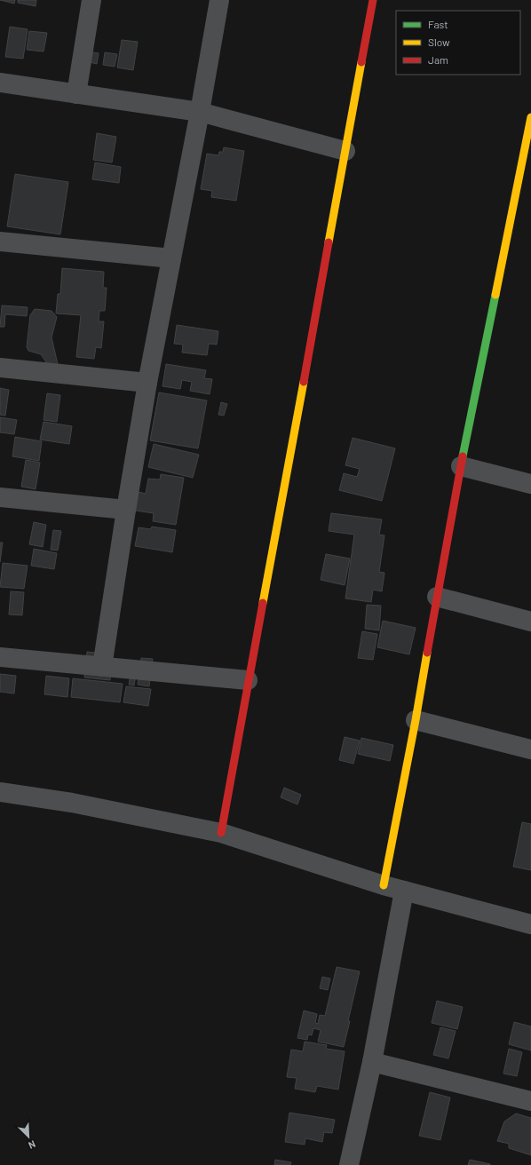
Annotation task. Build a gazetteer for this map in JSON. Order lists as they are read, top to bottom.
{
  "legend": ["Fast", "Slow", "Jam"],
  "north": "bottom right"
}
